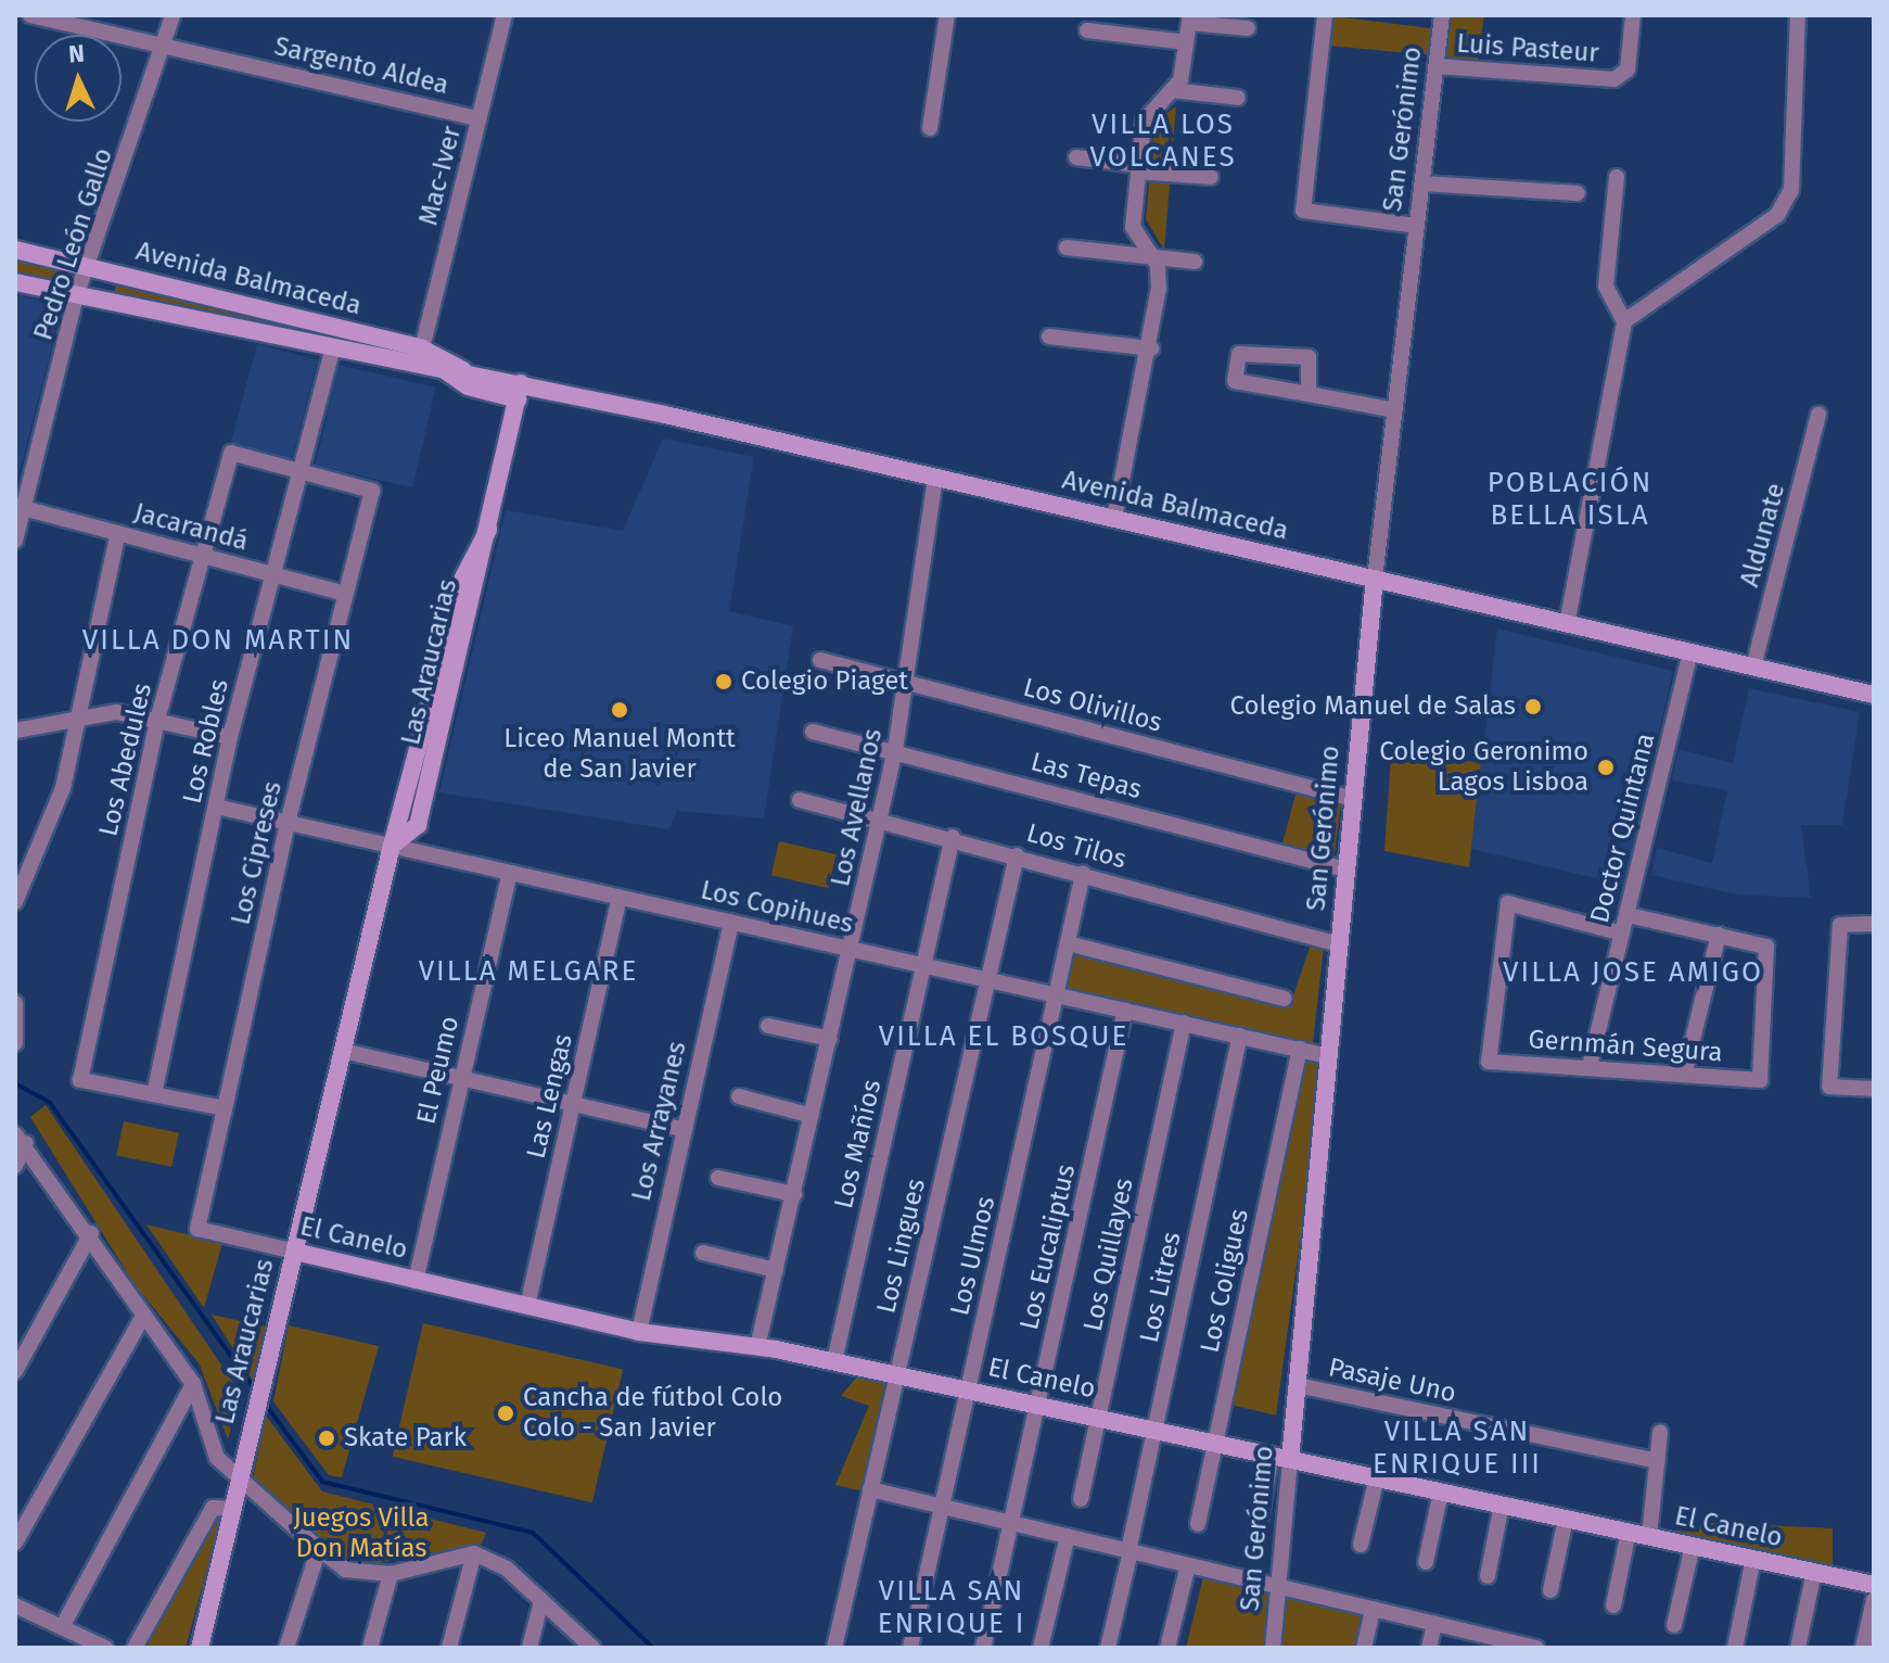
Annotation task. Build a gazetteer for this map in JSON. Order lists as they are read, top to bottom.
{
  "streets": {
    "street": [
      "Luis Pasteur",
      "Sargento Aldea",
      "San Gerónimo",
      "Mac-Iver",
      "Pedro León Gallo",
      "Avenida Balmaceda",
      "Jacarandá",
      "Aldunate",
      "Las Araucarias",
      "Los Olivillos",
      "Los Robles",
      "Los Abedules",
      "Las Tepas",
      "Los Avellanos",
      "Doctor Quintana",
      "Los Tilos",
      "Los Cipreses",
      "Los Copihues",
      "Gernmán Segura",
      "El Peumo",
      "Las Lengas",
      "Los Arrayanes",
      "Los Mañíos",
      "El Canelo",
      "Los Lingues",
      "Los Eucaliptus",
      "Los Quillayes",
      "Los Ulmos",
      "Los Coligues",
      "Los Litres",
      "Pasaje Uno"
    ]
  },
  "crossings": [
    ["Luis Pasteur", "San Gerónimo"],
    ["Sargento Aldea", "Mac-Iver"],
    ["Sargento Aldea", "Pedro León Gallo"],
    ["San Gerónimo", "Avenida Balmaceda"],
    ["San Gerónimo", "Los Olivillos"],
    ["San Gerónimo", "Las Tepas"],
    ["San Gerónimo", "Los Tilos"],
    ["San Gerónimo", "Los Copihues"],
    ["San Gerónimo", "El Canelo"],
    ["San Gerónimo", "Pasaje Uno"],
    ["Mac-Iver", "Avenida Balmaceda"],
    ["Pedro León Gallo", "Avenida Balmaceda"],
    ["Pedro León Gallo", "Jacarandá"],
    ["Avenida Balmaceda", "Aldunate"],
    ["Avenida Balmaceda", "Las Araucarias"],
    ["Avenida Balmaceda", "Los Robles"],
    ["Avenida Balmaceda", "Los Avellanos"],
    ["Avenida Balmaceda", "Doctor Quintana"],
    ["Jacarandá", "Los Robles"],
    ["Jacarandá", "Los Abedules"],
    ["Jacarandá", "Los Cipreses"],
    ["Las Araucarias", "Los Copihues"],
    ["Las Araucarias", "El Canelo"],
    ["Los Olivillos", "Los Avellanos"],
    ["Los Robles", "Los Abedules"],
    ["Los Robles", "Los Cipreses"],
    ["Los Robles", "Los Copihues"],
    ["Los Abedules", "Los Cipreses"],
    ["Las Tepas", "Los Avellanos"],
    ["Los Avellanos", "Los Tilos"],
    ["Los Avellanos", "Los Copihues"],
    ["Los Avellanos", "El Canelo"],
    ["Doctor Quintana", "Gernmán Segura"],
    ["Los Tilos", "Los Mañíos"],
    ["Los Tilos", "Los Lingues"],
    ["Los Tilos", "Los Ulmos"],
    ["Los Cipreses", "Los Copihues"],
    ["Los Cipreses", "El Canelo"],
    ["Los Copihues", "El Peumo"],
    ["Los Copihues", "Las Lengas"],
    ["Los Copihues", "Los Arrayanes"],
    ["Los Copihues", "Los Mañíos"],
    ["Los Copihues", "Los Lingues"],
    ["Los Copihues", "Los Eucaliptus"],
    ["Los Copihues", "Los Quillayes"],
    ["Los Copihues", "Los Ulmos"],
    ["Los Copihues", "Los Coligues"],
    ["Los Copihues", "Los Litres"],
    ["El Peumo", "El Canelo"],
    ["Las Lengas", "El Canelo"],
    ["Los Arrayanes", "El Canelo"],
    ["Los Mañíos", "El Canelo"],
    ["El Canelo", "Los Lingues"],
    ["El Canelo", "Los Eucaliptus"],
    ["El Canelo", "Los Quillayes"],
    ["El Canelo", "Los Ulmos"],
    ["El Canelo", "Los Coligues"],
    ["El Canelo", "Los Litres"]
  ],
  "districts": [
    "VILLA LOS VOLCANES",
    "POBLACIÓN BELLA ISLA",
    "VILLA DON MARTIN",
    "VILLA MELGARE",
    "VILLA JOSE AMIGO",
    "VILLA EL BOSQUE",
    "VILLA SAN ENRIQUE III",
    "VILLA SAN ENRIQUE I"
  ],
  "parks": ["Juegos Villa Don Matías"],
  "places": [
    "Colegio Piaget",
    "Colegio Manuel de Salas",
    "Liceo Manuel Montt de San Javier",
    "Colegio Geronimo Lagos Lisboa",
    "Cancha de fútbol Colo Colo - San Javier",
    "Skate Park"
  ],
  "north": "top"
}
